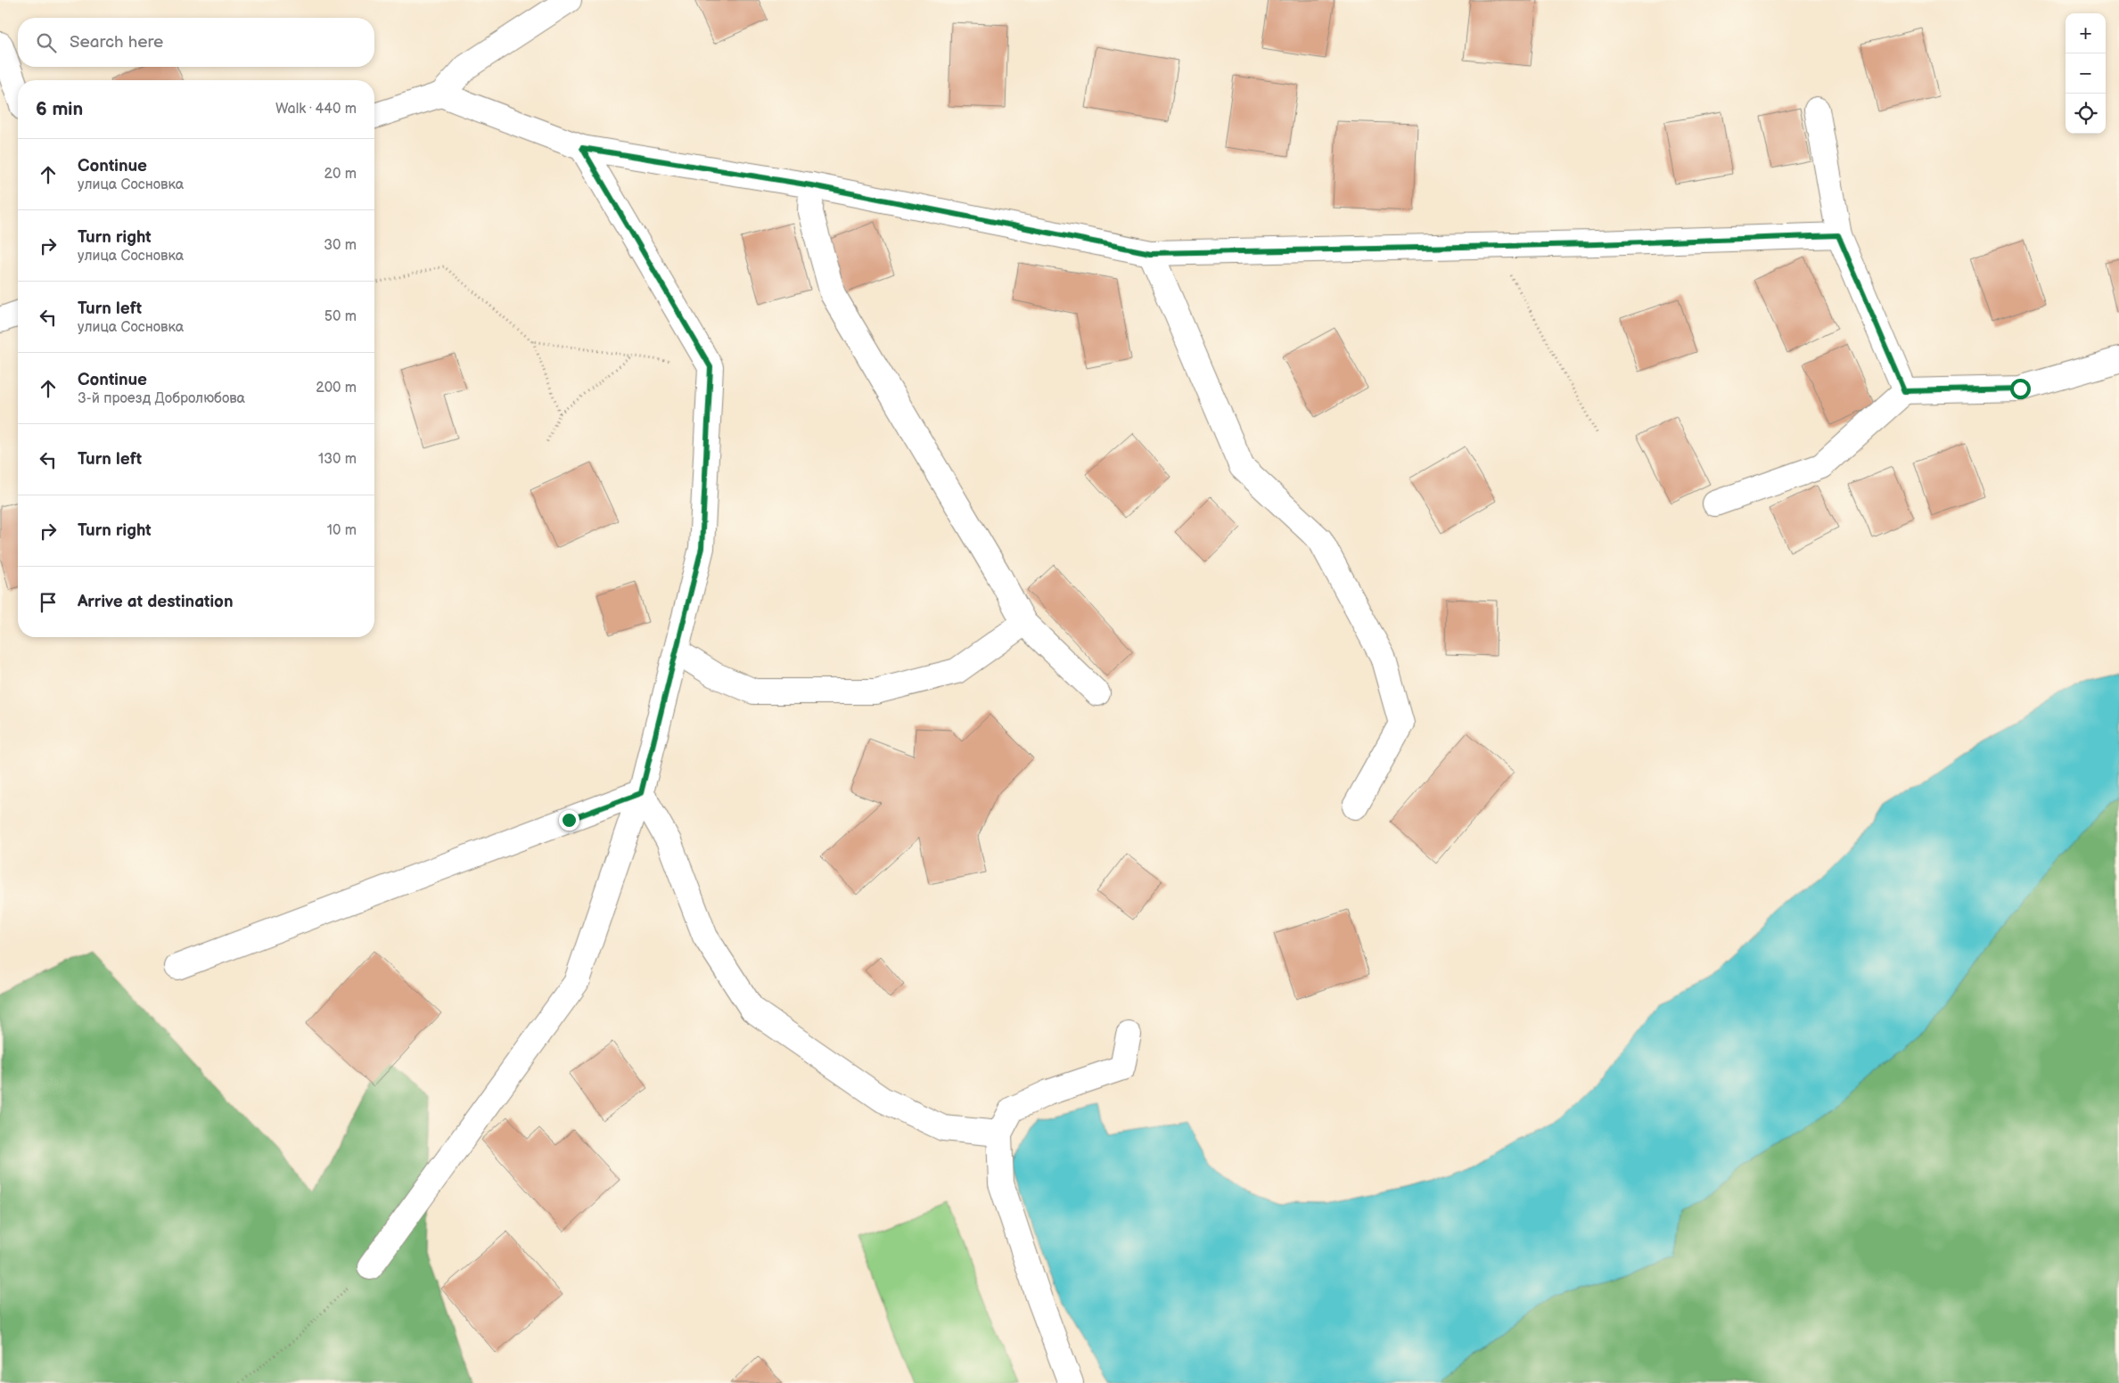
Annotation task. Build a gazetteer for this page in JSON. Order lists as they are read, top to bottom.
{
  "page": {
    "map_buttons": ["+", "−"],
    "search": "Search here",
    "heading": ["6 min", "Walk · 440 m"],
    "list": [
      ["Continue", "улица Сосновка", "20 m"],
      ["Turn right", "улица Сосновка", "30 m"],
      ["Turn left", "улица Сосновка", "50 m"],
      ["Continue", "3-й проезд Добролюбова", "200 m"],
      ["Turn left", "130 m"],
      ["Turn right", "10 m"],
      "Arrive at destination"
    ]
  }
}
